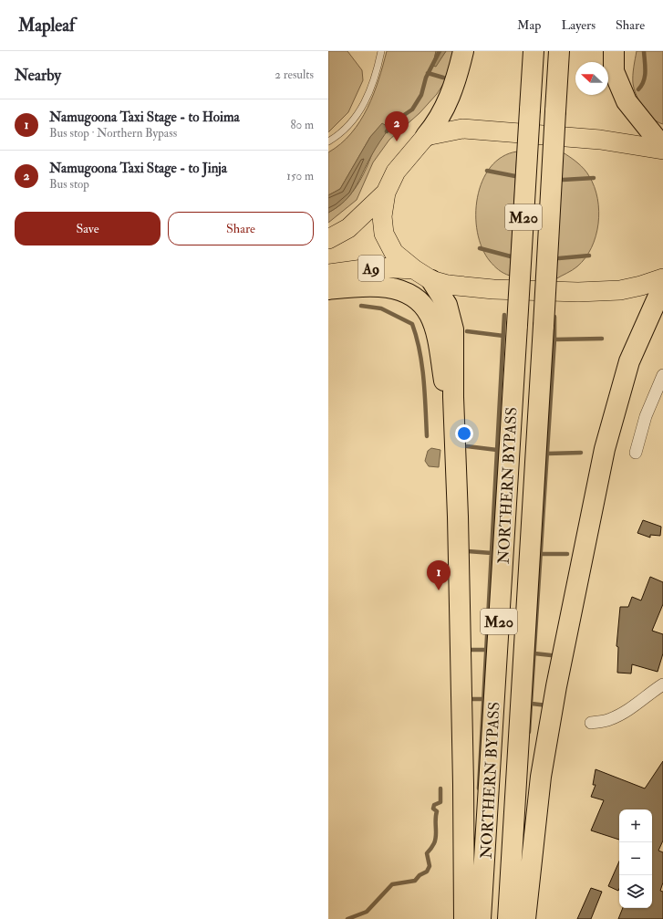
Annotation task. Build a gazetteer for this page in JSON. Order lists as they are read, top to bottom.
{
  "streets": {
    "highway": ["M20", "NORTHERN BYPASS"],
    "main road": ["A9"]
  },
  "north": "left",
  "page": {
    "header": "Mapleaf",
    "nav": ["Map", "Layers", "Share"],
    "heading": ["Nearby", "2 results"],
    "list": [
      {
        "mark": "1",
        "name": "Namugoona Taxi Stage - to Hoima",
        "note": "Bus stop · Northern Bypass",
        "value": "80 m"
      },
      {
        "mark": "2",
        "name": "Namugoona Taxi Stage - to Jinja",
        "note": "Bus stop",
        "value": "150 m"
      }
    ],
    "pins": ["2", "1"],
    "buttons": ["Save", "Share"],
    "map_buttons": ["+", "−"]
  }
}
